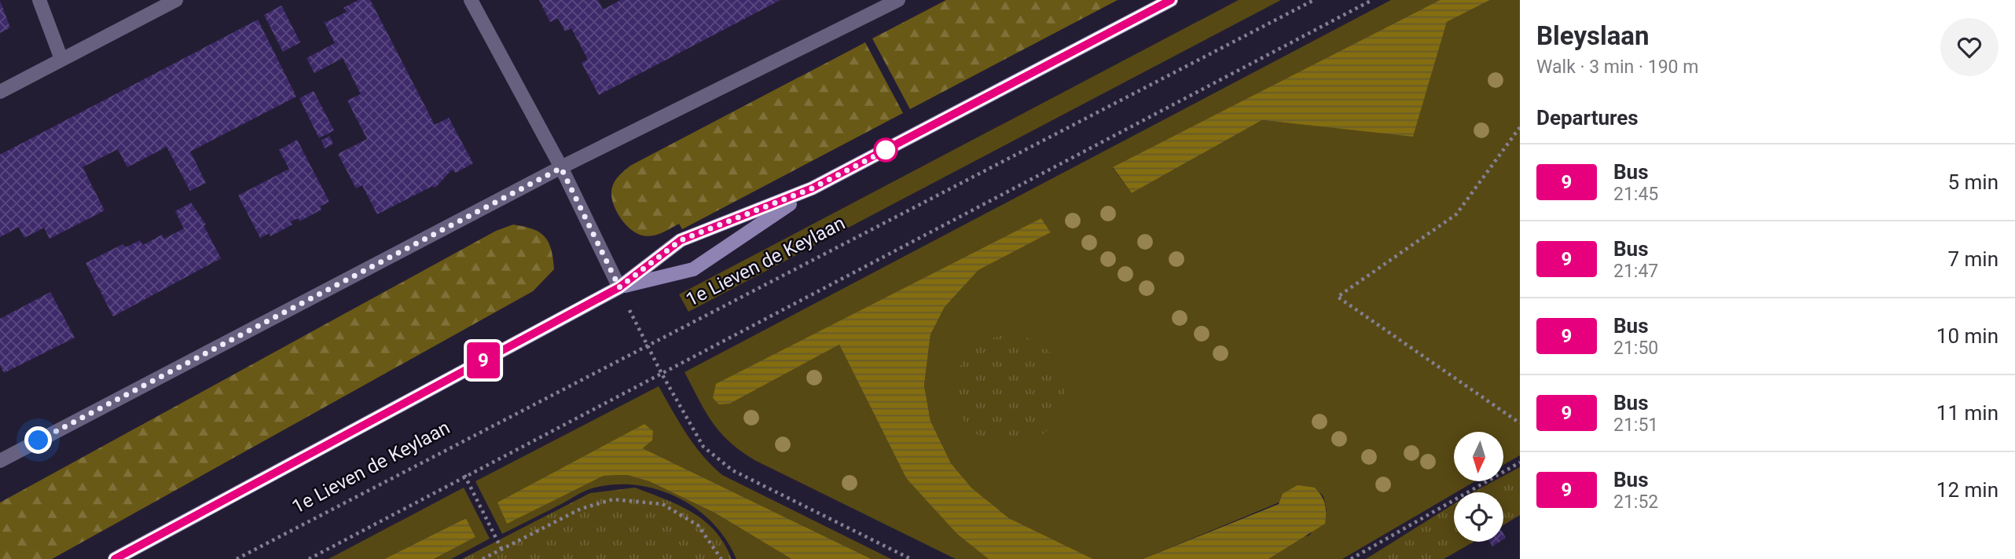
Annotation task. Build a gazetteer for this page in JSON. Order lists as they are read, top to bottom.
{
  "streets": {
    "main road": ["1e Lieven de Keylaan"]
  },
  "lines": ["bus line 9"],
  "north": "bottom",
  "page": {
    "on_map": "9",
    "heading": [
      ["Bleyslaan", "Walk · 3 min · 190 m"],
      "Departures"
    ],
    "list": [
      {
        "mark": "9",
        "name": "Bus",
        "note": "21:45",
        "value": "5 min"
      },
      {
        "mark": "9",
        "name": "Bus",
        "note": "21:47",
        "value": "7 min"
      },
      {
        "mark": "9",
        "name": "Bus",
        "note": "21:50",
        "value": "10 min"
      },
      {
        "mark": "9",
        "name": "Bus",
        "note": "21:51",
        "value": "11 min"
      },
      {
        "mark": "9",
        "name": "Bus",
        "note": "21:52",
        "value": "12 min"
      }
    ]
  }
}
